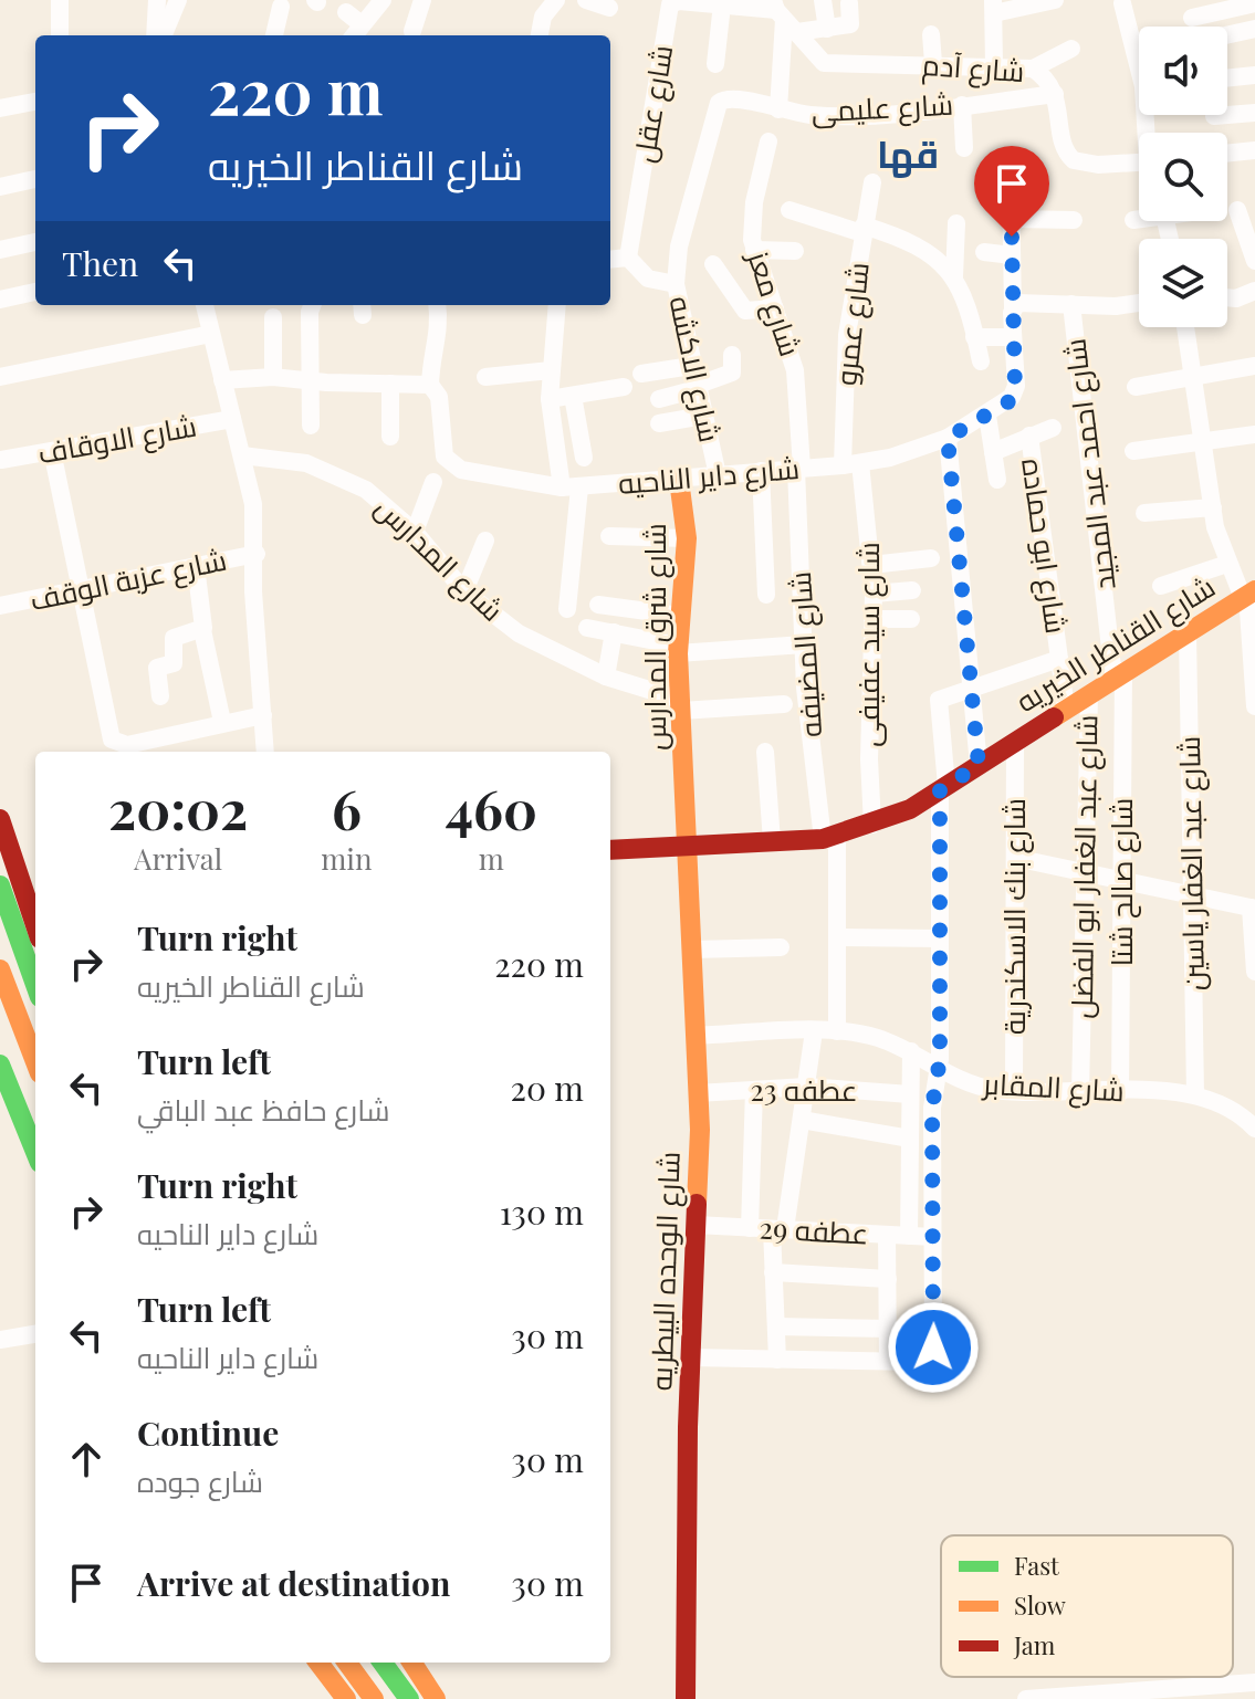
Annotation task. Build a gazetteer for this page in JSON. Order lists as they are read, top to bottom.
{
  "streets": {
    "main road": ["شارع شرق المدارس", "شارع القناطر الخيريه", "شارع الوحده البيطريه"],
    "street": [
      "شارع آدم",
      "شارع عقل",
      "شارع عليمى",
      "شارع معز",
      "شارع عمرو",
      "شارع الاكشه",
      "شارع الاوقاف",
      "شارع احمد عبد المجيد",
      "شارع داير الناحيه",
      "شارع ابو حماده",
      "شارع المدارس",
      "شارع عزبة الوقف",
      "شارع سيد عفيفى",
      "شارع المضيفه",
      "شارع عبد الغفار ياسين",
      "شارع عبد الغفار ابو الفضل",
      "شارع صالح شتا",
      "شارع بنك الاسكندرية",
      "شارع المقابر",
      "عطفه 23",
      "عطفه 29"
    ]
  },
  "crossings": [
    ["شارع آدم", "شارع عقل"],
    ["شارع آدم", "شارع عليمى"],
    ["شارع عليمى", "شارع الاكشه"],
    ["شارع معز", "شارع داير الناحيه"],
    ["شارع معز", "شارع المضيفه"],
    ["شارع عمرو", "شارع داير الناحيه"],
    ["شارع عمرو", "شارع سيد عفيفى"],
    ["شارع الاكشه", "شارع داير الناحيه"],
    ["شارع احمد عبد المجيد", "شارع القناطر الخيريه"],
    ["شارع احمد عبد المجيد", "شارع صالح شتا"],
    ["شارع داير الناحيه", "شارع شرق المدارس"],
    ["شارع داير الناحيه", "شارع سيد عفيفى"],
    ["شارع داير الناحيه", "شارع المضيفه"],
    ["شارع ابو حماده", "شارع القناطر الخيريه"],
    ["شارع المدارس", "شارع شرق المدارس"],
    ["شارع شرق المدارس", "شارع القناطر الخيريه"],
    ["شارع شرق المدارس", "شارع الوحده البيطريه"],
    ["شارع سيد عفيفى", "شارع القناطر الخيريه"],
    ["شارع القناطر الخيريه", "شارع المضيفه"],
    ["شارع القناطر الخيريه", "شارع عبد الغفار ياسين"],
    ["شارع القناطر الخيريه", "شارع عبد الغفار ابو الفضل"],
    ["شارع القناطر الخيريه", "شارع صالح شتا"],
    ["شارع القناطر الخيريه", "شارع بنك الاسكندرية"],
    ["شارع القناطر الخيريه", "شارع الوحده البيطريه"],
    ["شارع المضيفه", "شارع المقابر"],
    ["شارع عبد الغفار ياسين", "شارع المقابر"],
    ["شارع عبد الغفار ابو الفضل", "شارع المقابر"],
    ["شارع صالح شتا", "شارع المقابر"],
    ["شارع بنك الاسكندرية", "شارع المقابر"],
    ["شارع المقابر", "شارع الوحده البيطريه"],
    ["عطفه 23", "شارع الوحده البيطريه"],
    ["عطفه 29", "شارع الوحده البيطريه"]
  ],
  "districts": ["قها"],
  "legend": ["Fast", "Slow", "Jam"],
  "page": {
    "turn": ["220 m", "شارع القناطر الخيريه"],
    "then": "Then",
    "eta": [
      "20:02",
      "Arrival",
      "6",
      "min",
      "460",
      "m"
    ],
    "list": [
      {
        "name": "Turn right",
        "note": "شارع القناطر الخيريه",
        "value": "220 m"
      },
      {
        "name": "Turn left",
        "note": "شارع حافظ عبد الباقي",
        "value": "20 m"
      },
      {
        "name": "Turn right",
        "note": "شارع داير الناحيه",
        "value": "130 m"
      },
      {
        "name": "Turn left",
        "note": "شارع داير الناحيه",
        "value": "30 m"
      },
      {
        "name": "Continue",
        "note": "شارع جوده",
        "value": "30 m"
      },
      {
        "name": "Arrive at destination",
        "value": "30 m"
      }
    ]
  }
}
